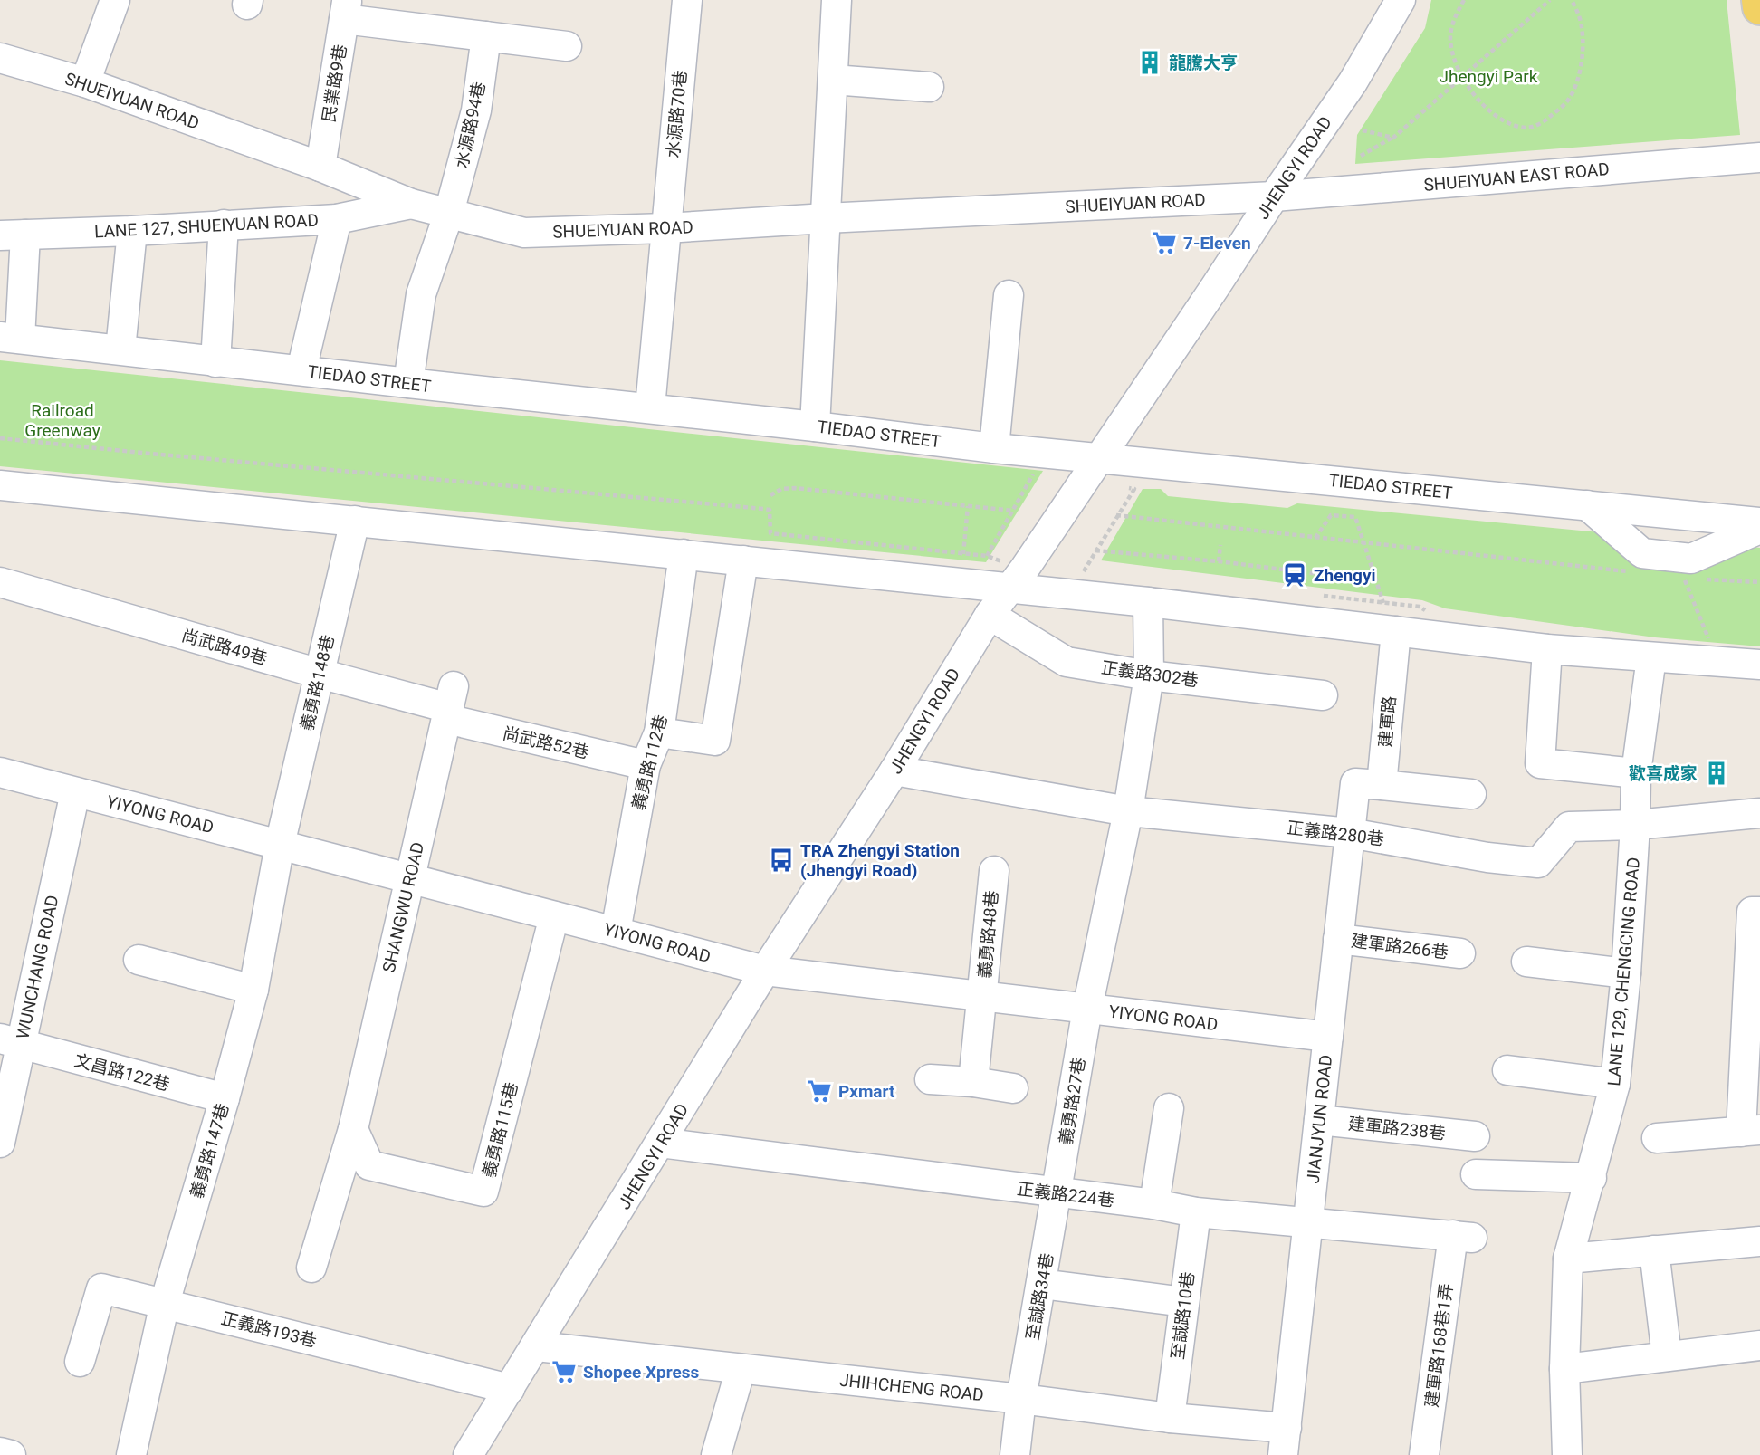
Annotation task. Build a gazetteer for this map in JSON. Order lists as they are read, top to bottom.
{
  "streets": {
    "street": [
      "民業路9巷",
      "SHUEIYUAN ROAD",
      "水源路70巷",
      "水源路94巷",
      "JHENGYI ROAD",
      "SHUEIYUAN EAST ROAD",
      "LANE 127, SHUEIYUAN ROAD",
      "TIEDAO STREET",
      "尚武路49巷",
      "正義路302巷",
      "義勇路148巷",
      "建軍路",
      "尚武路52巷",
      "義勇路112巷",
      "YIYONG ROAD",
      "正義路280巷",
      "SHANGWU ROAD",
      "義勇路48巷",
      "建軍路266巷",
      "WUNCHANG ROAD",
      "LANE 129, CHENGCING ROAD",
      "文昌路122巷",
      "義勇路27巷",
      "JIANJYUN ROAD",
      "建軍路238巷",
      "義勇路115巷",
      "義勇路147巷",
      "正義路224巷",
      "至誠路34巷",
      "至誠路10巷",
      "正義路193巷",
      "建軍路168巷1弄",
      "JHIHCHENG ROAD"
    ]
  },
  "crossings": [
    ["民業路9巷", "SHUEIYUAN ROAD"],
    ["SHUEIYUAN ROAD", "水源路70巷"],
    ["SHUEIYUAN ROAD", "水源路94巷"],
    ["SHUEIYUAN ROAD", "JHENGYI ROAD"],
    ["SHUEIYUAN ROAD", "SHUEIYUAN EAST ROAD"],
    ["SHUEIYUAN ROAD", "LANE 127, SHUEIYUAN ROAD"],
    ["水源路70巷", "TIEDAO STREET"],
    ["水源路94巷", "TIEDAO STREET"],
    ["JHENGYI ROAD", "SHUEIYUAN EAST ROAD"],
    ["JHENGYI ROAD", "TIEDAO STREET"],
    ["JHENGYI ROAD", "正義路302巷"],
    ["JHENGYI ROAD", "YIYONG ROAD"],
    ["JHENGYI ROAD", "正義路280巷"],
    ["JHENGYI ROAD", "正義路224巷"],
    ["JHENGYI ROAD", "正義路193巷"],
    ["JHENGYI ROAD", "JHIHCHENG ROAD"],
    ["尚武路49巷", "義勇路148巷"],
    ["尚武路49巷", "尚武路52巷"],
    ["尚武路49巷", "SHANGWU ROAD"],
    ["正義路302巷", "義勇路27巷"],
    ["義勇路148巷", "YIYONG ROAD"],
    ["義勇路148巷", "義勇路147巷"],
    ["建軍路", "JIANJYUN ROAD"],
    ["尚武路52巷", "義勇路112巷"],
    ["尚武路52巷", "SHANGWU ROAD"],
    ["義勇路112巷", "YIYONG ROAD"],
    ["YIYONG ROAD", "SHANGWU ROAD"],
    ["YIYONG ROAD", "義勇路48巷"],
    ["YIYONG ROAD", "WUNCHANG ROAD"],
    ["YIYONG ROAD", "義勇路27巷"],
    ["YIYONG ROAD", "JIANJYUN ROAD"],
    ["YIYONG ROAD", "義勇路115巷"],
    ["YIYONG ROAD", "義勇路147巷"],
    ["正義路280巷", "LANE 129, CHENGCING ROAD"],
    ["正義路280巷", "義勇路27巷"],
    ["正義路280巷", "JIANJYUN ROAD"],
    ["SHANGWU ROAD", "義勇路115巷"],
    ["建軍路266巷", "JIANJYUN ROAD"],
    ["WUNCHANG ROAD", "文昌路122巷"],
    ["文昌路122巷", "義勇路147巷"],
    ["義勇路27巷", "正義路224巷"],
    ["義勇路27巷", "至誠路34巷"],
    ["JIANJYUN ROAD", "建軍路238巷"],
    ["JIANJYUN ROAD", "正義路224巷"],
    ["JIANJYUN ROAD", "JHIHCHENG ROAD"],
    ["義勇路147巷", "正義路193巷"],
    ["正義路224巷", "至誠路34巷"],
    ["正義路224巷", "至誠路10巷"],
    ["正義路224巷", "建軍路168巷1弄"],
    ["至誠路34巷", "JHIHCHENG ROAD"],
    ["至誠路10巷", "JHIHCHENG ROAD"]
  ],
  "parks": ["Jhengyi Park", "Railroad Greenway"],
  "places": {
    "building": ["龍騰大亨", "歡喜成家"],
    "supermarket": ["7-Eleven", "Pxmart", "Shopee Xpress"],
    "station": ["Zhengyi"],
    "bus stop": ["TRA Zhengyi Station (Jhengyi Road)"]
  }
}
